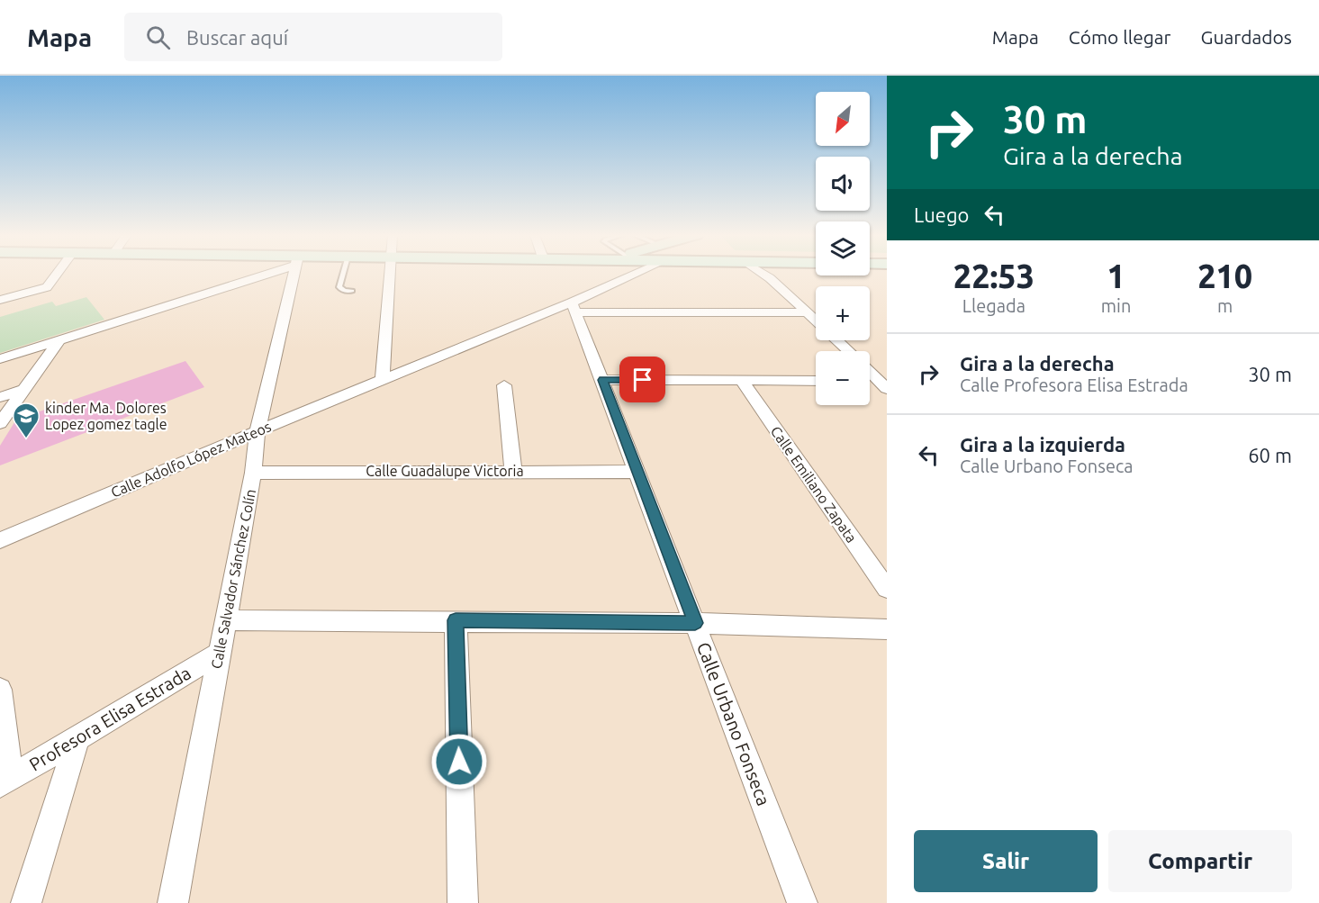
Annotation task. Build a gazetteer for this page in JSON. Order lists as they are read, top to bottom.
{
  "streets": {
    "street": [
      "Calle Adolfo López Mateos",
      "Calle Guadalupe Victoria",
      "Calle Emiliano Zapata",
      "Calle Salvador Sánchez Colín",
      "Profesora Elisa Estrada",
      "Calle Urbano Fonseca"
    ]
  },
  "crossings": [
    ["Calle Adolfo López Mateos", "Calle Salvador Sánchez Colín"],
    ["Calle Adolfo López Mateos", "Calle Urbano Fonseca"],
    ["Calle Guadalupe Victoria", "Calle Salvador Sánchez Colín"],
    ["Calle Guadalupe Victoria", "Calle Urbano Fonseca"],
    ["Calle Salvador Sánchez Colín", "Profesora Elisa Estrada"]
  ],
  "places": {
    "school or university": ["kinder Ma. Dolores Lopez gomez tagle"]
  },
  "north": "bottom left",
  "page": {
    "header": "Mapa",
    "search": "Buscar aquí",
    "nav": ["Mapa", "Cómo llegar", "Guardados"],
    "turn": ["30 m", "Gira a la derecha"],
    "map_buttons": ["+", "−"],
    "then": "Luego",
    "eta": [
      "22:53",
      "Llegada",
      "1",
      "min",
      "210",
      "m"
    ],
    "list": [
      {
        "name": "Gira a la derecha",
        "note": "Calle Profesora Elisa Estrada",
        "value": "30 m"
      },
      {
        "name": "Gira a la izquierda",
        "note": "Calle Urbano Fonseca",
        "value": "60 m"
      }
    ],
    "buttons": ["Salir", "Compartir"]
  }
}
